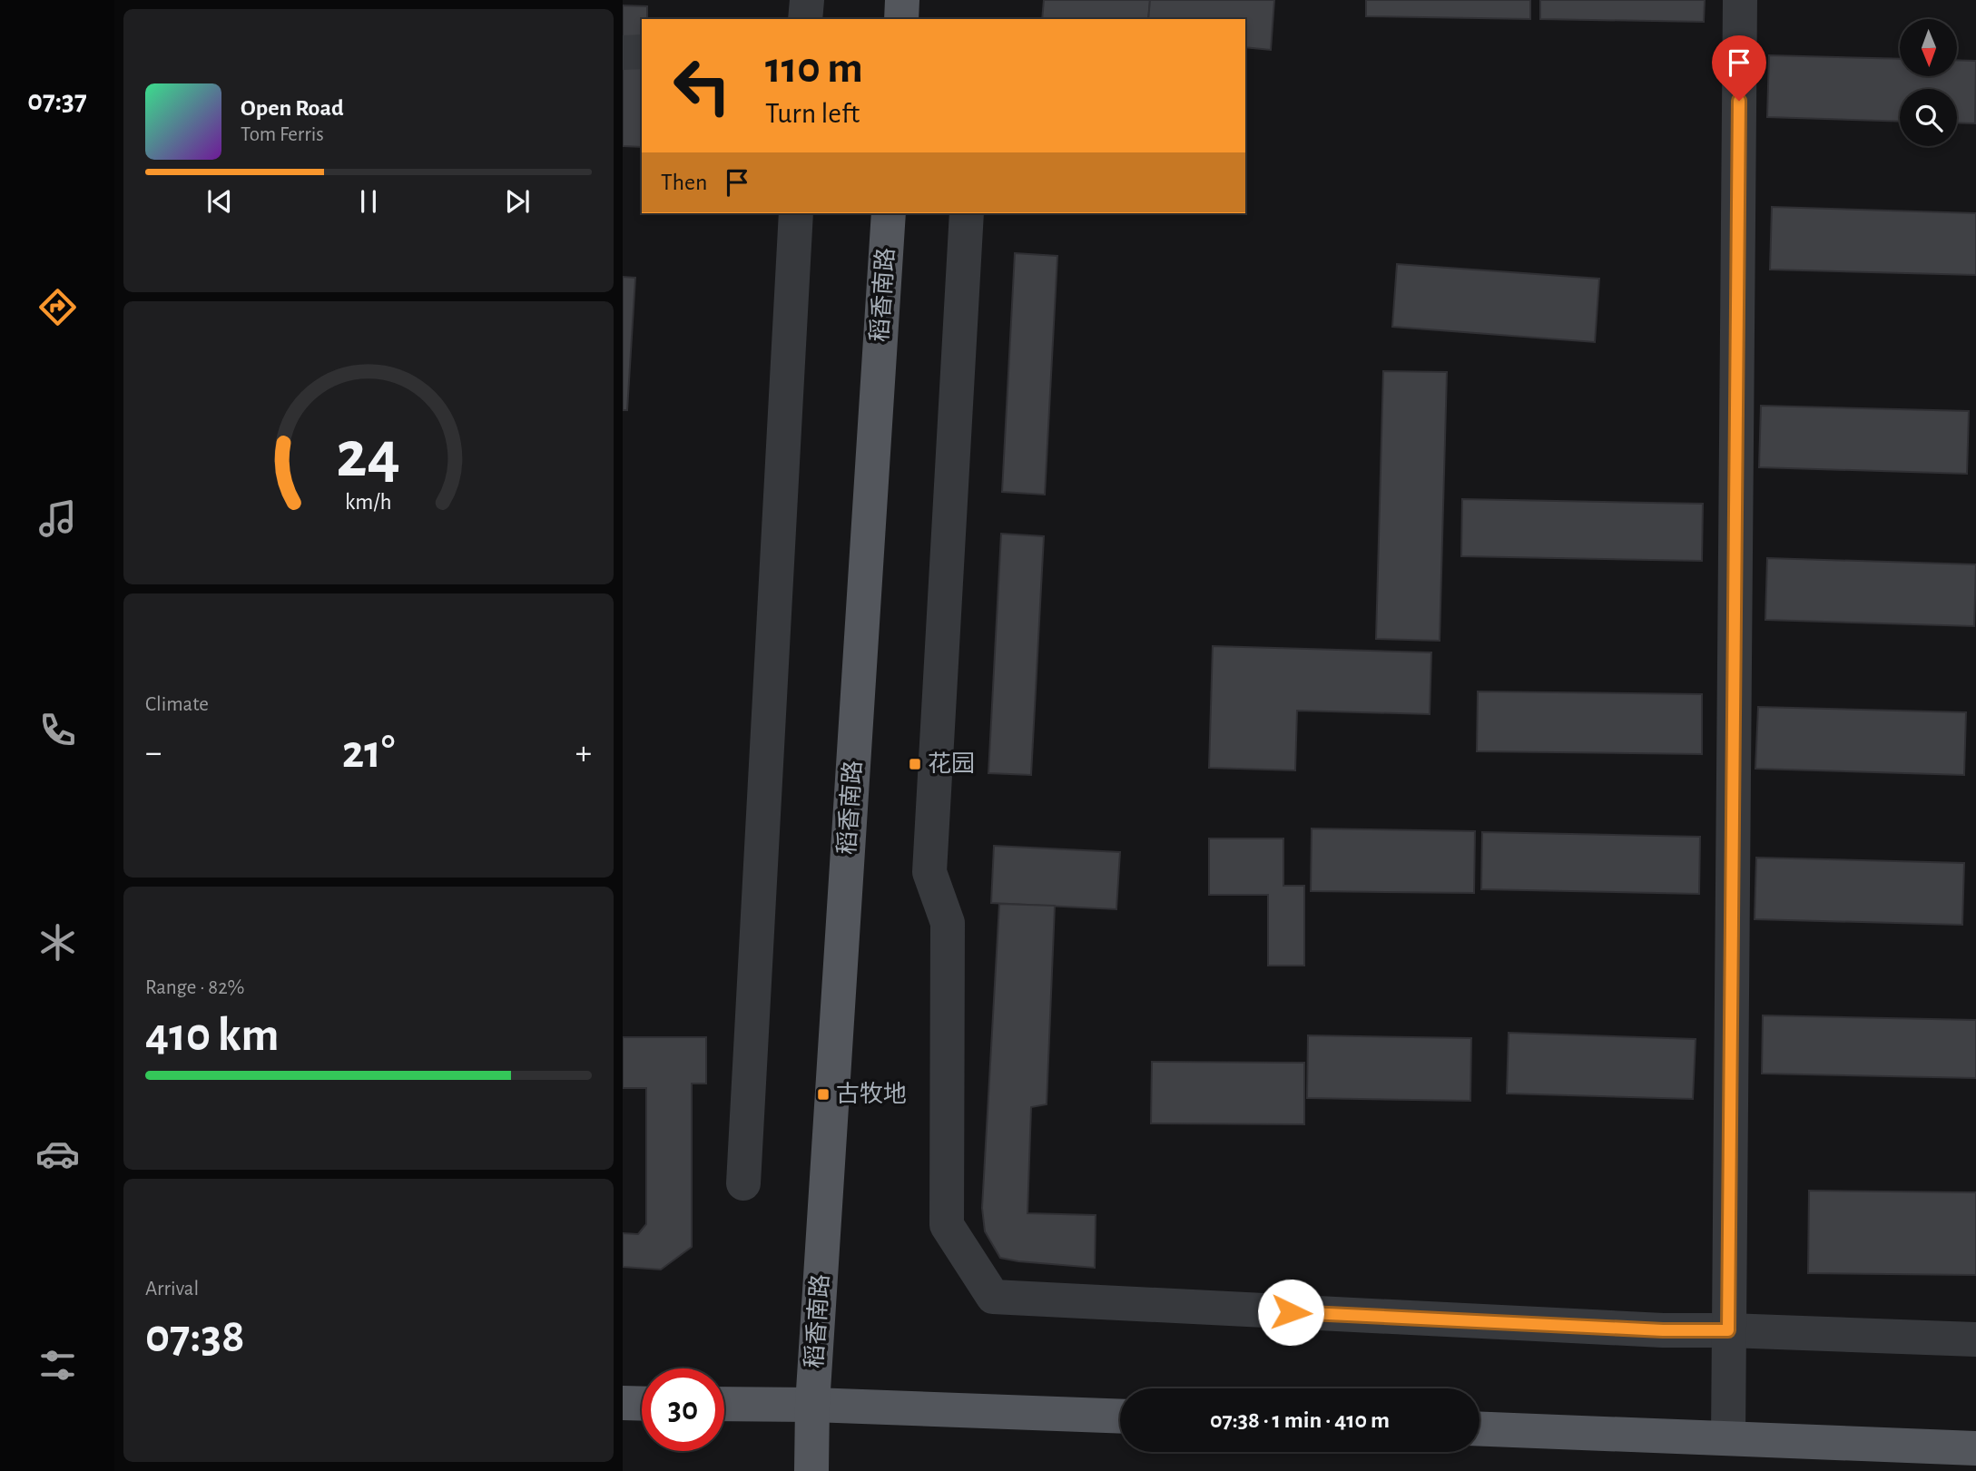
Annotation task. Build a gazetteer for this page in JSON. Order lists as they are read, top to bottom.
{
  "streets": {
    "main road": ["稻香南路"]
  },
  "places": {
    "transit": ["花园", "古牧地"]
  },
  "north": "bottom",
  "page": {
    "tabs": "07:37",
    "turn": ["110 m", "Turn left"],
    "song": ["Open Road", "Tom Ferris"],
    "then": "Then",
    "tile": [
      "Climate",
      ["Range · 82%", "410 km"],
      ["Arrival", "07:38"]
    ],
    "heat": ["−", "21°", "+"],
    "limit": "30",
    "trip": "07:38 · 1 min · 410 m",
    "gauge": ["24", "km/h"]
  }
}
